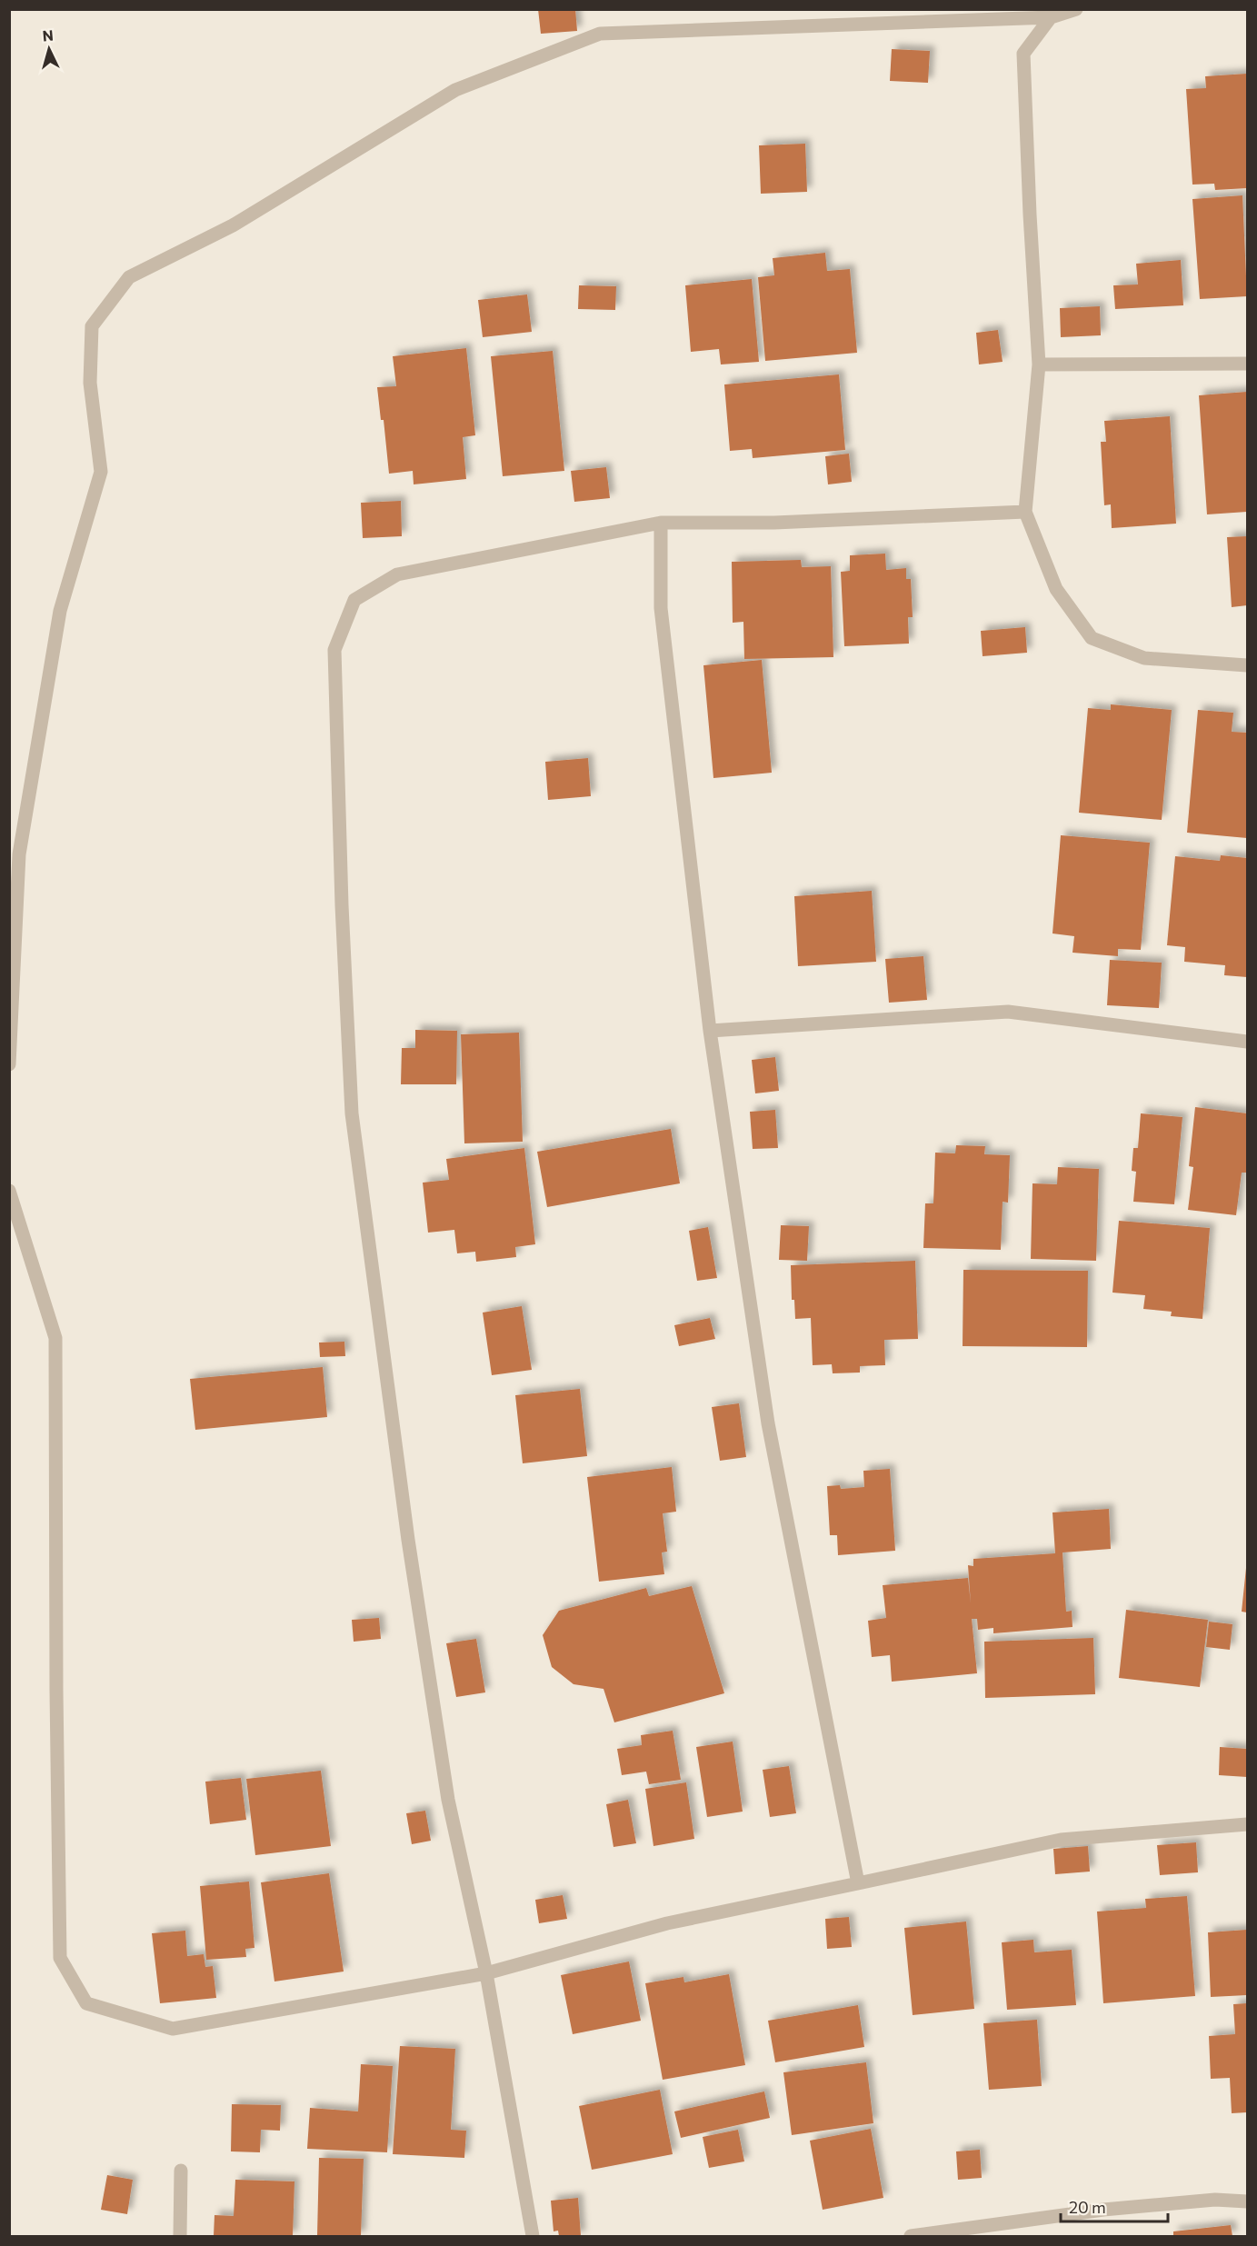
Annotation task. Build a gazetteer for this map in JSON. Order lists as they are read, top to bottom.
{
  "scale_bar": "20 m",
  "north": "top"
}
